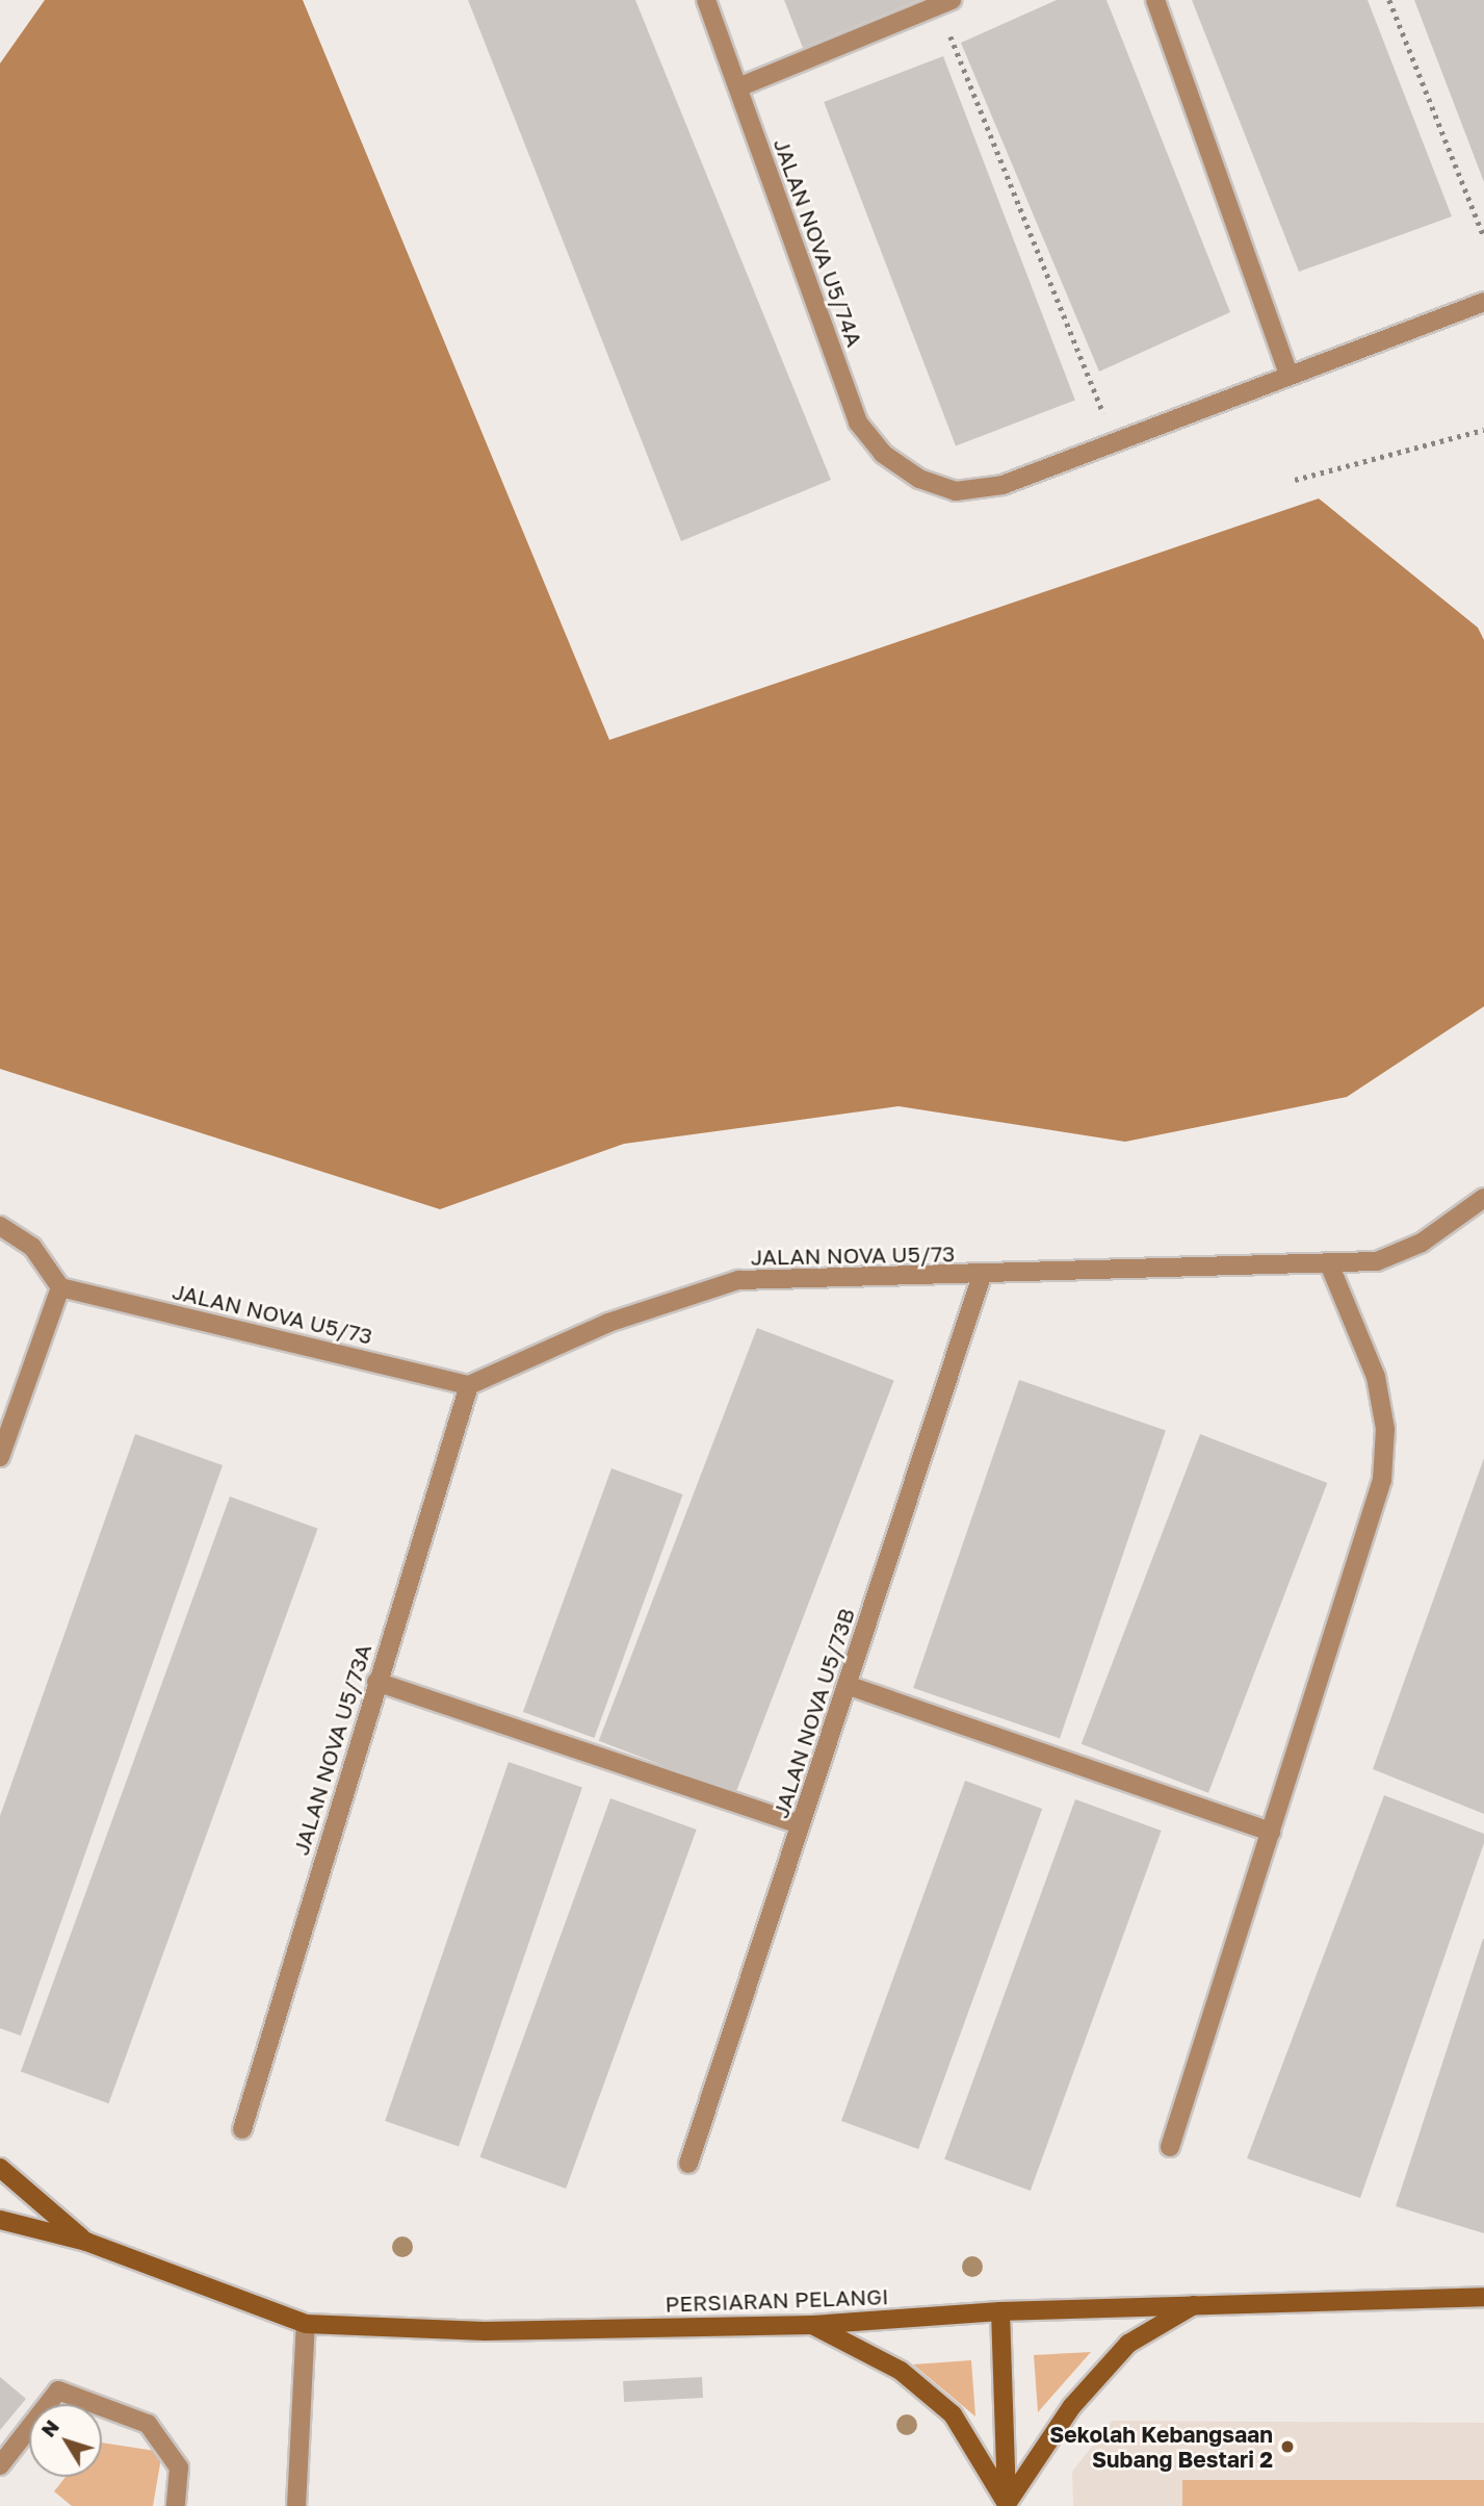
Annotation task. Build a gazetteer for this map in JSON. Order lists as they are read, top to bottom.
{
  "streets": {
    "street": [
      "JALAN NOVA U5/74A",
      "JALAN NOVA U5/73",
      "JALAN NOVA U5/73B",
      "JALAN NOVA U5/73A",
      "PERSIARAN PELANGI"
    ]
  },
  "crossings": [
    ["JALAN NOVA U5/73", "JALAN NOVA U5/73B"],
    ["JALAN NOVA U5/73", "JALAN NOVA U5/73A"]
  ],
  "places": ["Sekolah Kebangsaan Subang Bestari 2"],
  "north": "top left"
}
